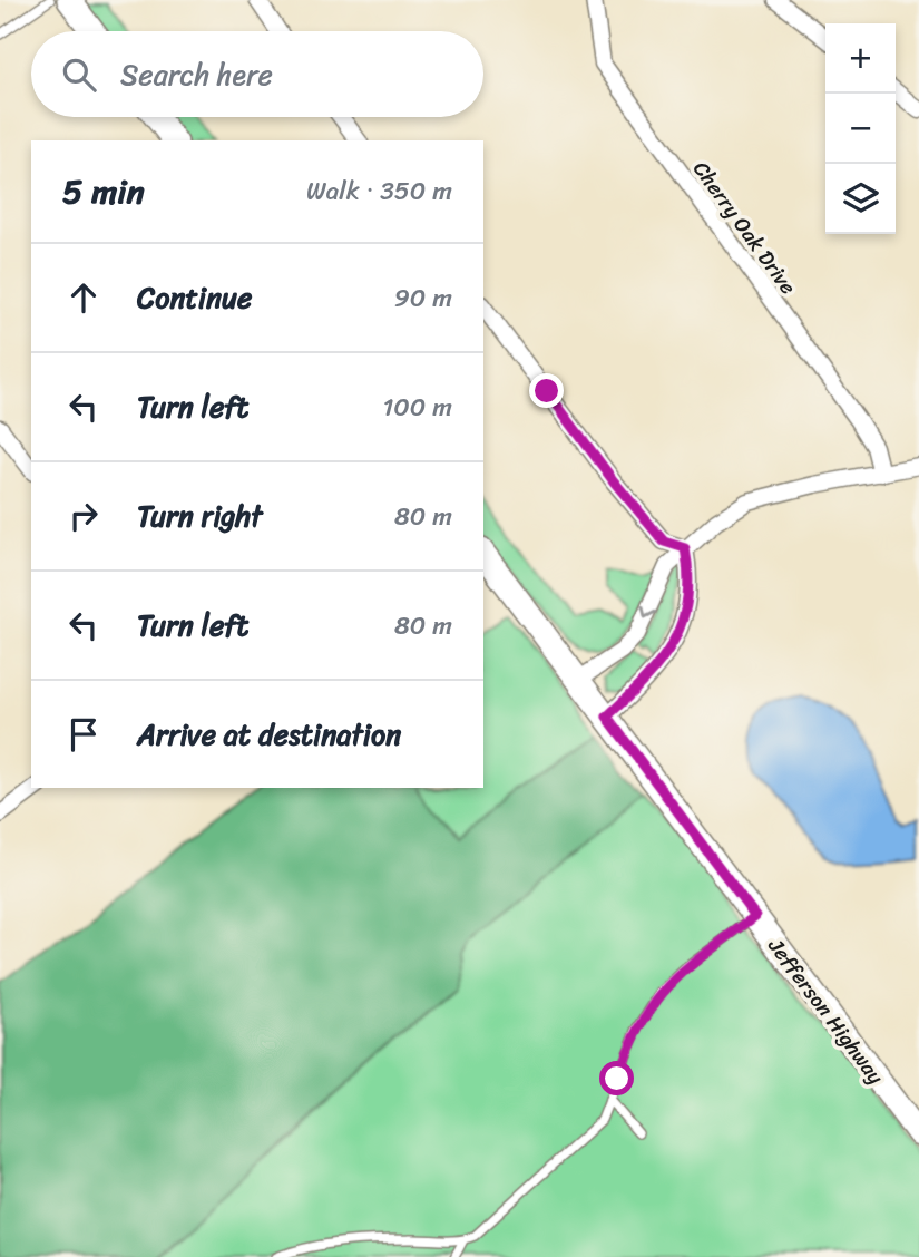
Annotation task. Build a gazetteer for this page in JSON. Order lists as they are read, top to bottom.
{
  "streets": {
    "main road": ["Jefferson Highway"],
    "street": ["Cherry Oak Drive"]
  },
  "page": {
    "map_buttons": ["+", "−"],
    "search": "Search here",
    "heading": ["5 min", "Walk · 350 m"],
    "list": [
      ["Continue", "90 m"],
      ["Turn left", "100 m"],
      ["Turn right", "80 m"],
      ["Turn left", "80 m"],
      "Arrive at destination"
    ]
  }
}
